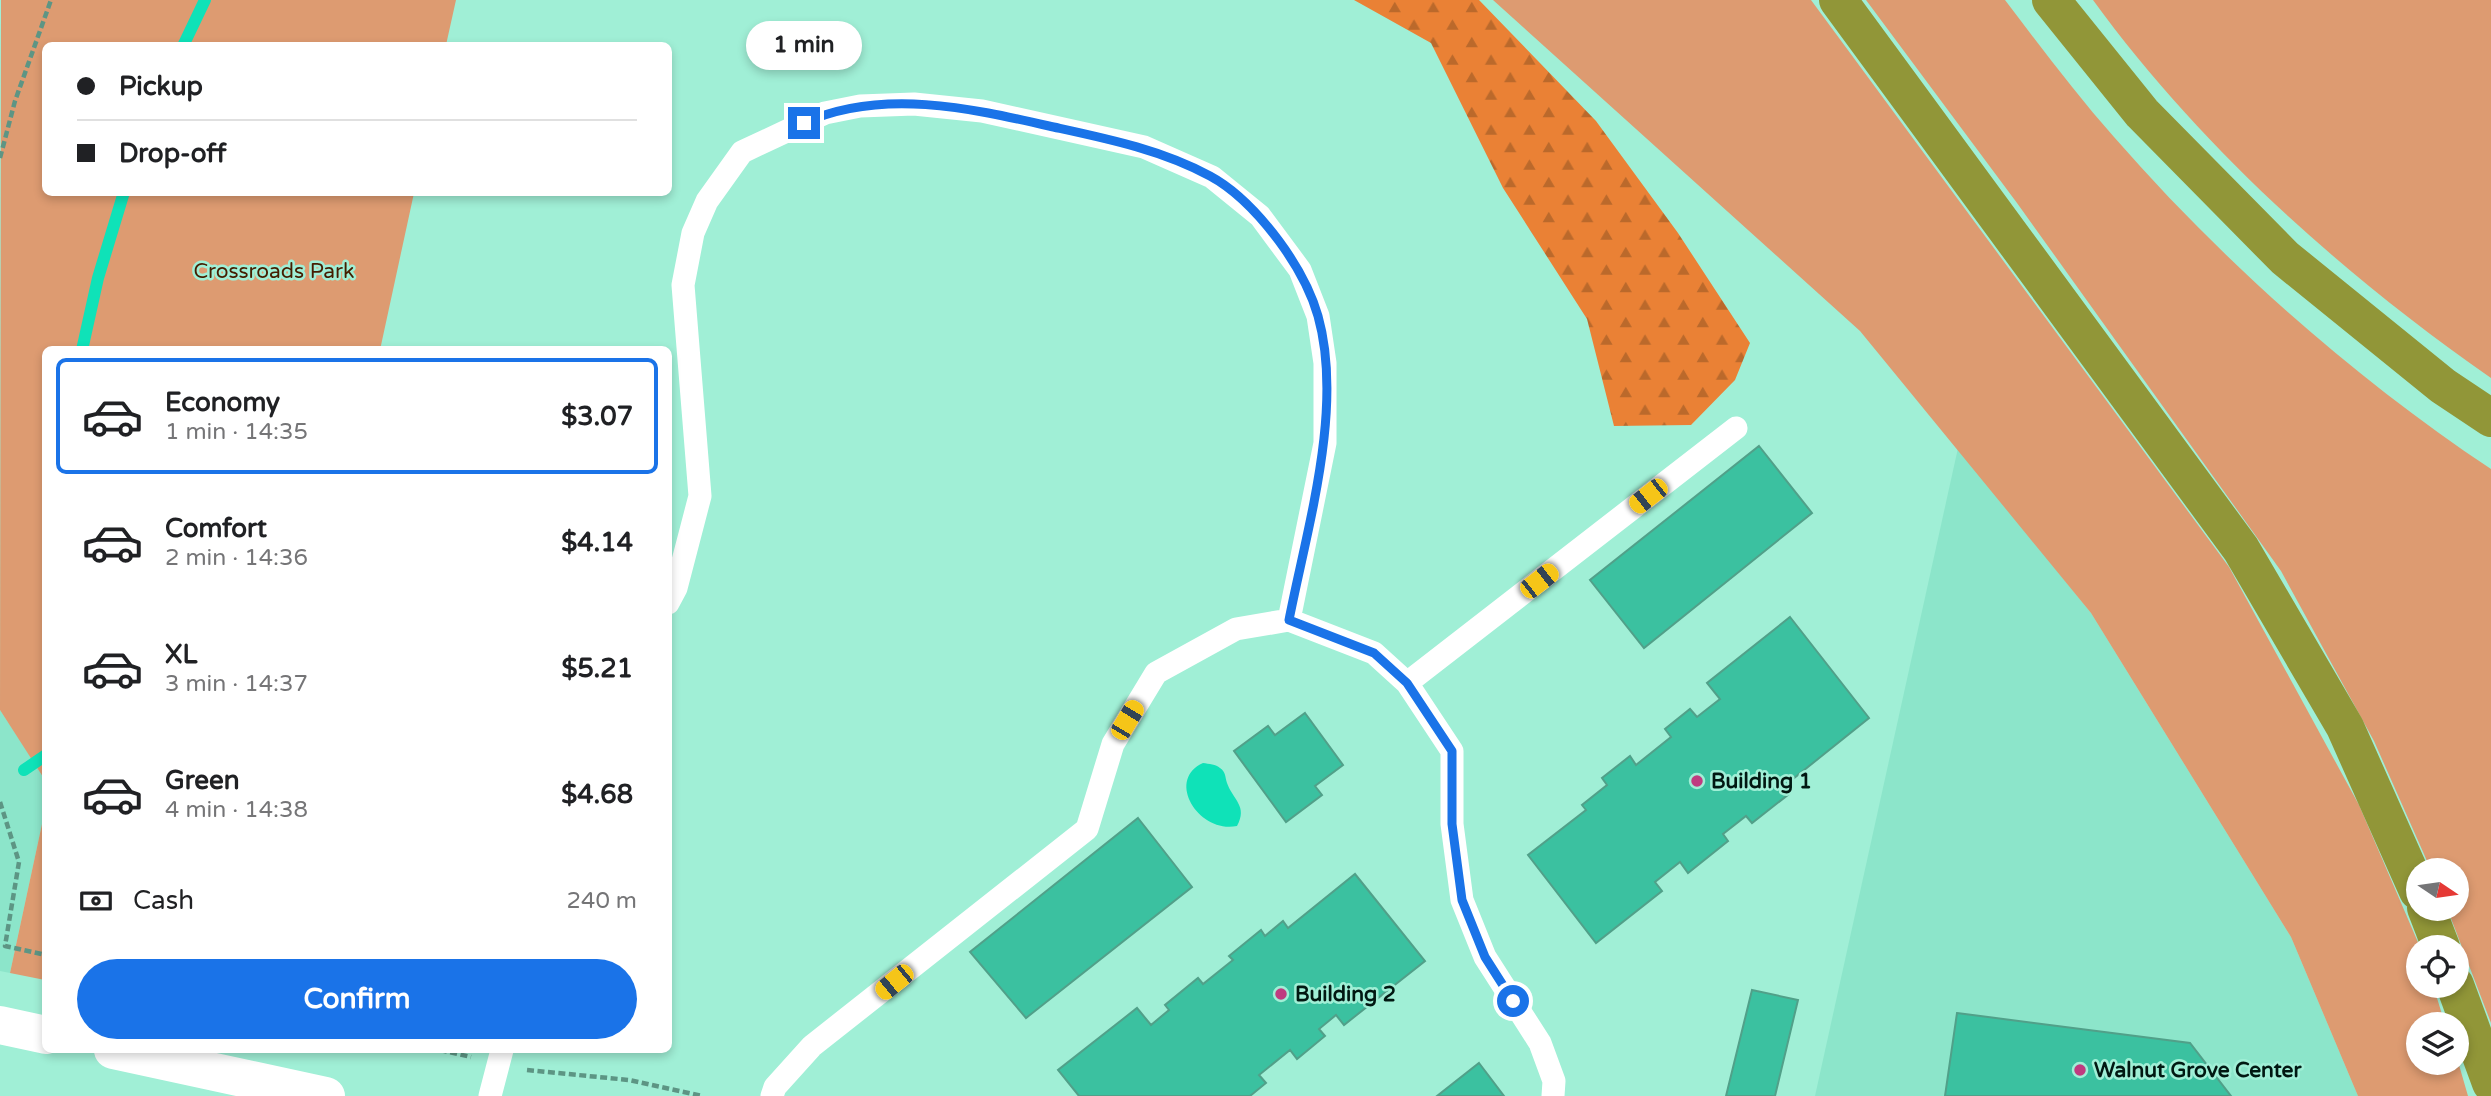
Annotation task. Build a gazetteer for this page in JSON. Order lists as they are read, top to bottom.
{
  "parks": ["Crossroads Park"],
  "places": ["Building 1", "Building 2", "Walnut Grove Center"],
  "north": "right",
  "page": {
    "bubble": "1 min",
    "banner": ["Pickup", "Drop-off"],
    "list": [
      {
        "name": "Economy",
        "note": "1 min · 14:35",
        "value": "$3.07"
      },
      {
        "name": "Comfort",
        "note": "2 min · 14:36",
        "value": "$4.14"
      },
      {
        "name": "XL",
        "note": "3 min · 14:37",
        "value": "$5.21"
      },
      {
        "name": "Green",
        "note": "4 min · 14:38",
        "value": "$4.68"
      }
    ],
    "pay": ["Cash", "240 m"],
    "buttons": "Confirm"
  }
}
